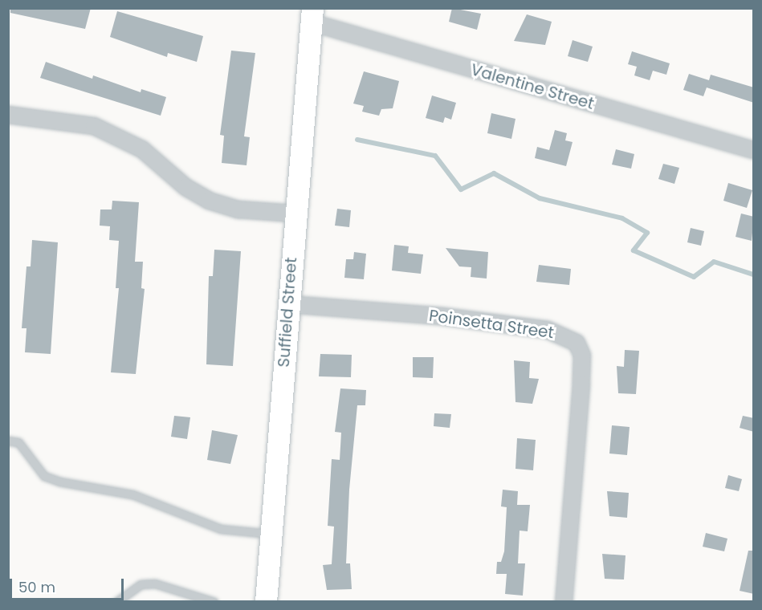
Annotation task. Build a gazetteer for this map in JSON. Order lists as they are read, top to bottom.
{
  "streets": {
    "main road": ["Suffield Street"],
    "street": ["Valentine Street", "Poinsetta Street"]
  },
  "crossings": [
    ["Valentine Street", "Suffield Street"],
    ["Suffield Street", "Poinsetta Street"]
  ],
  "scale_bar": "50 m"
}
